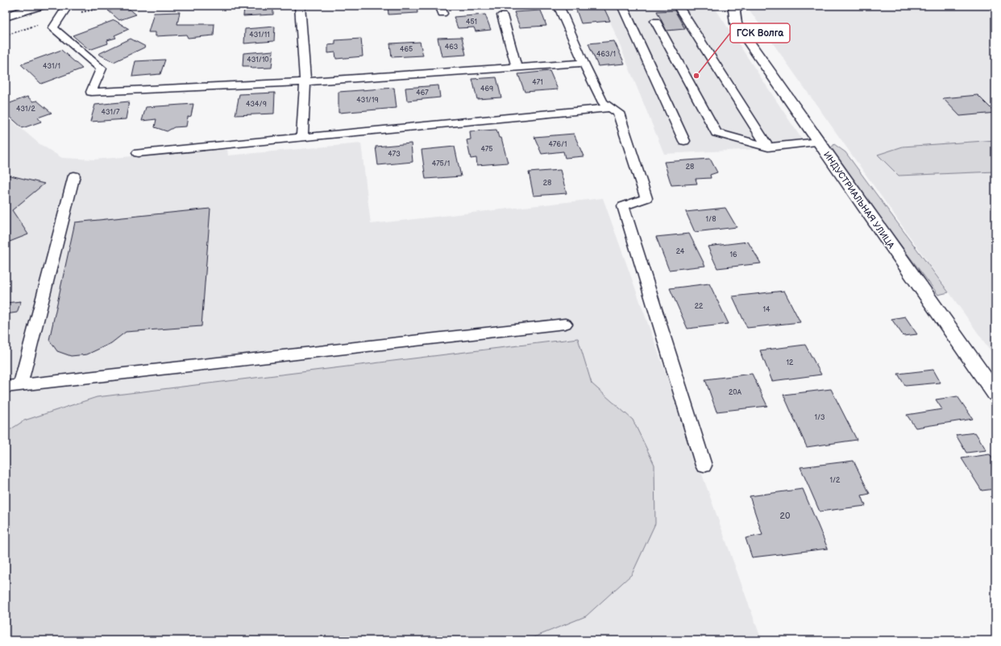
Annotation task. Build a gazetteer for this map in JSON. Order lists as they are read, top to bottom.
{
  "streets": {
    "street": ["ИНДУСТРИАЛЬНАЯ УЛИЦА"]
  },
  "places": ["ГСК Волга"],
  "house_numbers": [
    "451",
    "431/11",
    "463",
    "465",
    "463/1",
    "431/10",
    "431/1",
    "471",
    "469",
    "467",
    "431/19",
    "434/9",
    "431/2",
    "431/7",
    "476/1",
    "475",
    "473",
    "475/1",
    "28",
    "28",
    "1/8",
    "24",
    "16",
    "22",
    "14",
    "12",
    "20А",
    "1/3",
    "1/2",
    "20"
  ]
}
